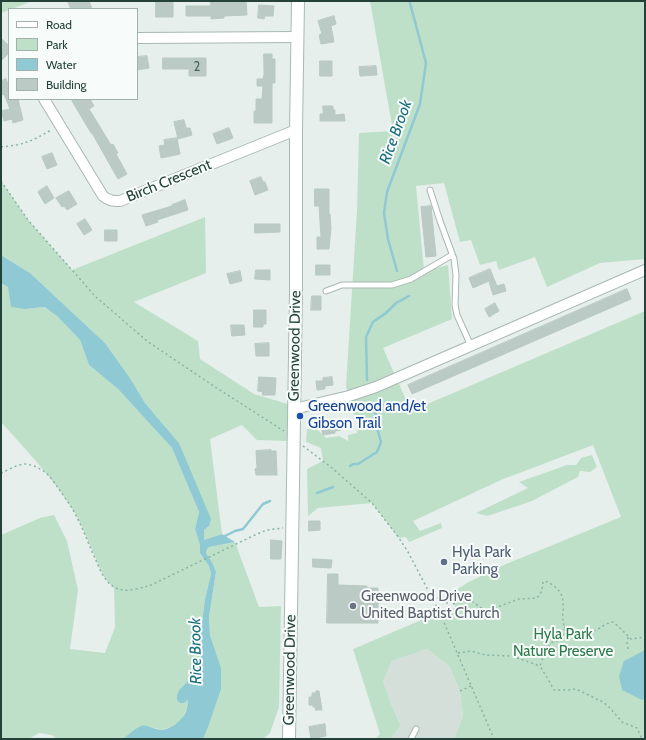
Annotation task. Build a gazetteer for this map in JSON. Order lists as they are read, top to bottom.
{
  "streets": {
    "main road": ["Greenwood Drive"],
    "street": ["Birch Crescent"]
  },
  "crossings": [
    ["Birch Crescent", "Greenwood Drive"]
  ],
  "water": ["Rice Brook"],
  "parks": ["Hyla Park Nature Preserve"],
  "places": ["Greenwood and/et Gibson Trail", "Hyla Park Parking", "Greenwood Drive United Baptist Church"],
  "house_numbers": ["2"],
  "legend": [
    "Road",
    "Park",
    "Water",
    "Building"
  ]
}
